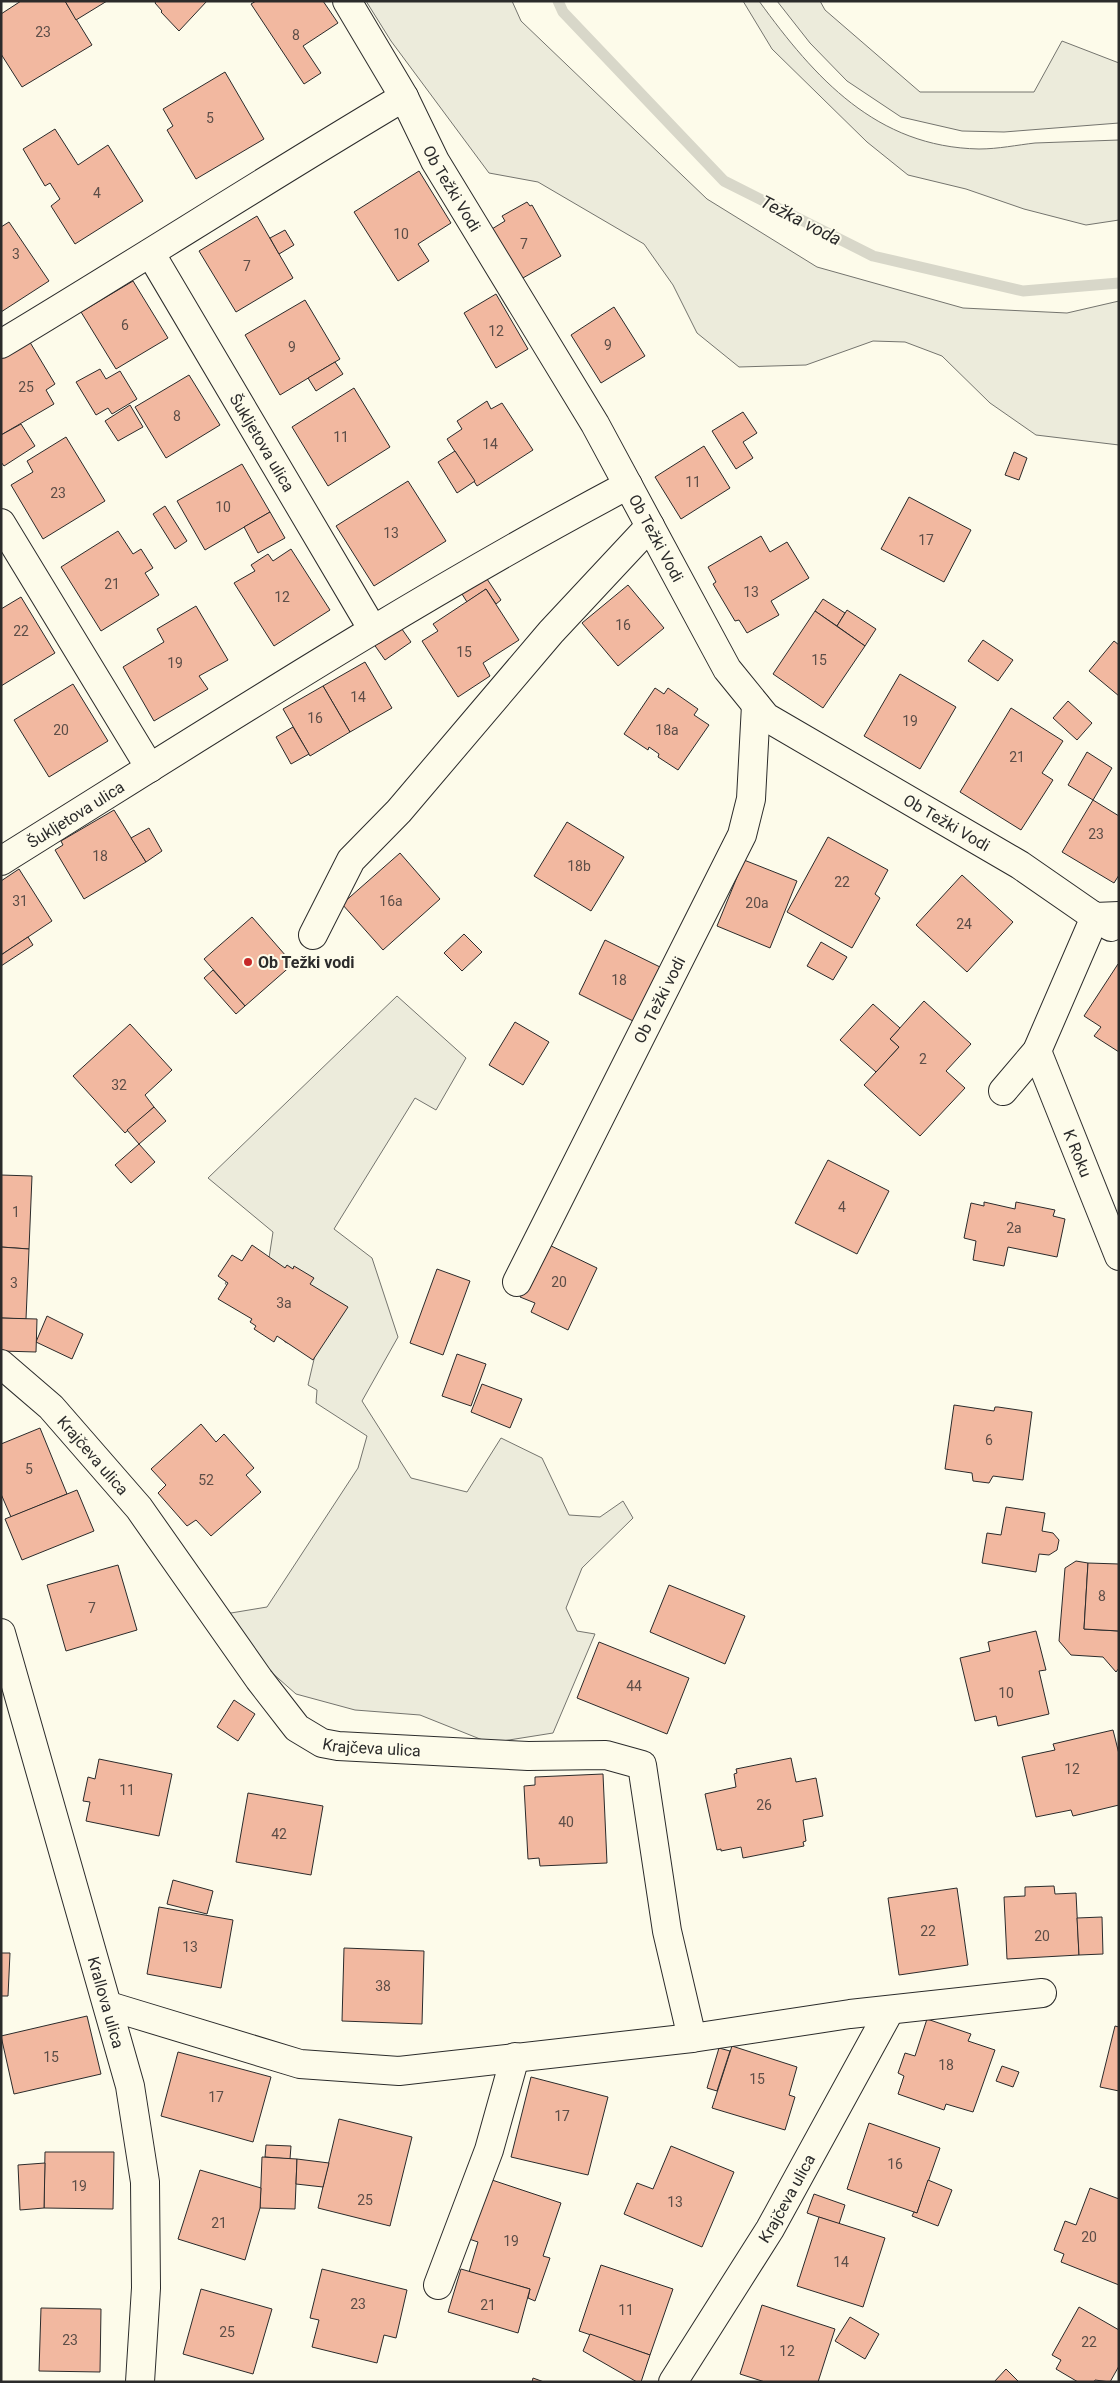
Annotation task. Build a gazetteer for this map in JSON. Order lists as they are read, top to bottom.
{
  "streets": {
    "street": [
      "Ob Težki Vodi",
      "Šukljetova ulica",
      "Ob Težki vodi",
      "K Roku",
      "Krajčeva ulica",
      "Krallova ulica"
    ]
  },
  "crossings": [
    ["Ob Težki Vodi", "Šukljetova ulica"],
    ["Ob Težki Vodi", "Ob Težki vodi"]
  ],
  "water": ["Težka voda"],
  "places": ["Ob Težki vodi"],
  "house_numbers": [
    "23",
    "8",
    "5",
    "4",
    "10",
    "7",
    "3",
    "7",
    "6",
    "12",
    "9",
    "9",
    "25",
    "8",
    "11",
    "14",
    "11",
    "23",
    "10",
    "13",
    "17",
    "21",
    "13",
    "12",
    "16",
    "22",
    "15",
    "15",
    "19",
    "14",
    "16",
    "19",
    "20",
    "18a",
    "21",
    "23",
    "18",
    "18b",
    "22",
    "31",
    "16a",
    "20a",
    "24",
    "18",
    "2",
    "32",
    "4",
    "1",
    "2a",
    "20",
    "3",
    "3a",
    "6",
    "5",
    "52",
    "8",
    "7",
    "44",
    "10",
    "12",
    "11",
    "26",
    "40",
    "42",
    "22",
    "20",
    "13",
    "38",
    "15",
    "18",
    "15",
    "17",
    "17",
    "16",
    "19",
    "25",
    "13",
    "21",
    "20",
    "19",
    "14",
    "23",
    "21",
    "11",
    "25",
    "23",
    "22",
    "12"
  ]
}
